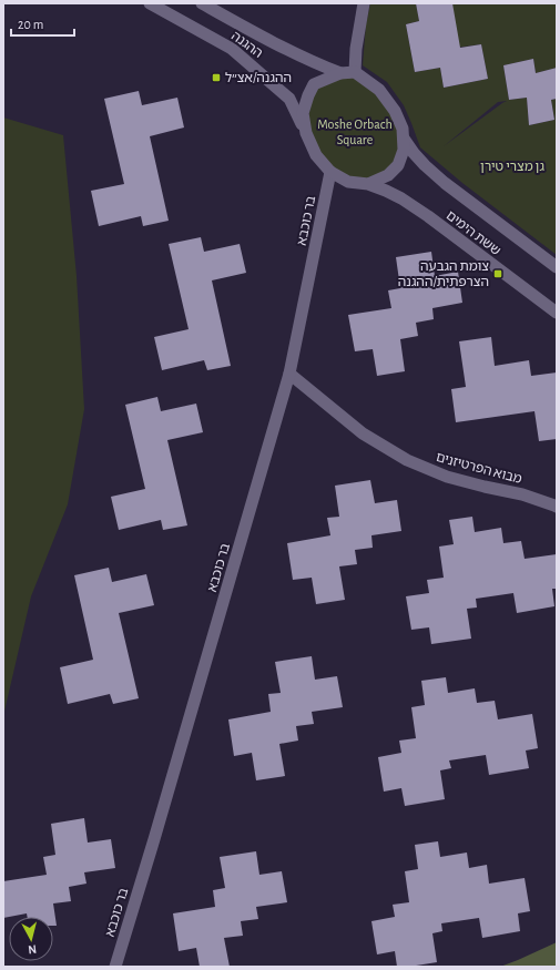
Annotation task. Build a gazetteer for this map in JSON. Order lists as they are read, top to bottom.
{
  "streets": {
    "street": [
      "ההגנה",
      "בר כוכבא",
      "ששת הימים",
      "מבוא הפרטיזנים"
    ]
  },
  "crossings": [
    ["ההגנה", "בר כוכבא"],
    ["ההגנה", "ששת הימים"],
    ["בר כוכבא", "ששת הימים"],
    ["בר כוכבא", "מבוא הפרטיזנים"]
  ],
  "parks": ["Moshe Orbach Square", "גן מצרי טירן"],
  "places": {
    "transit": ["ההגנה/אצ״ל", "צומת הגבעה הצרפתית/ההגנה"]
  },
  "scale_bar": "20 m",
  "north": "bottom"
}
